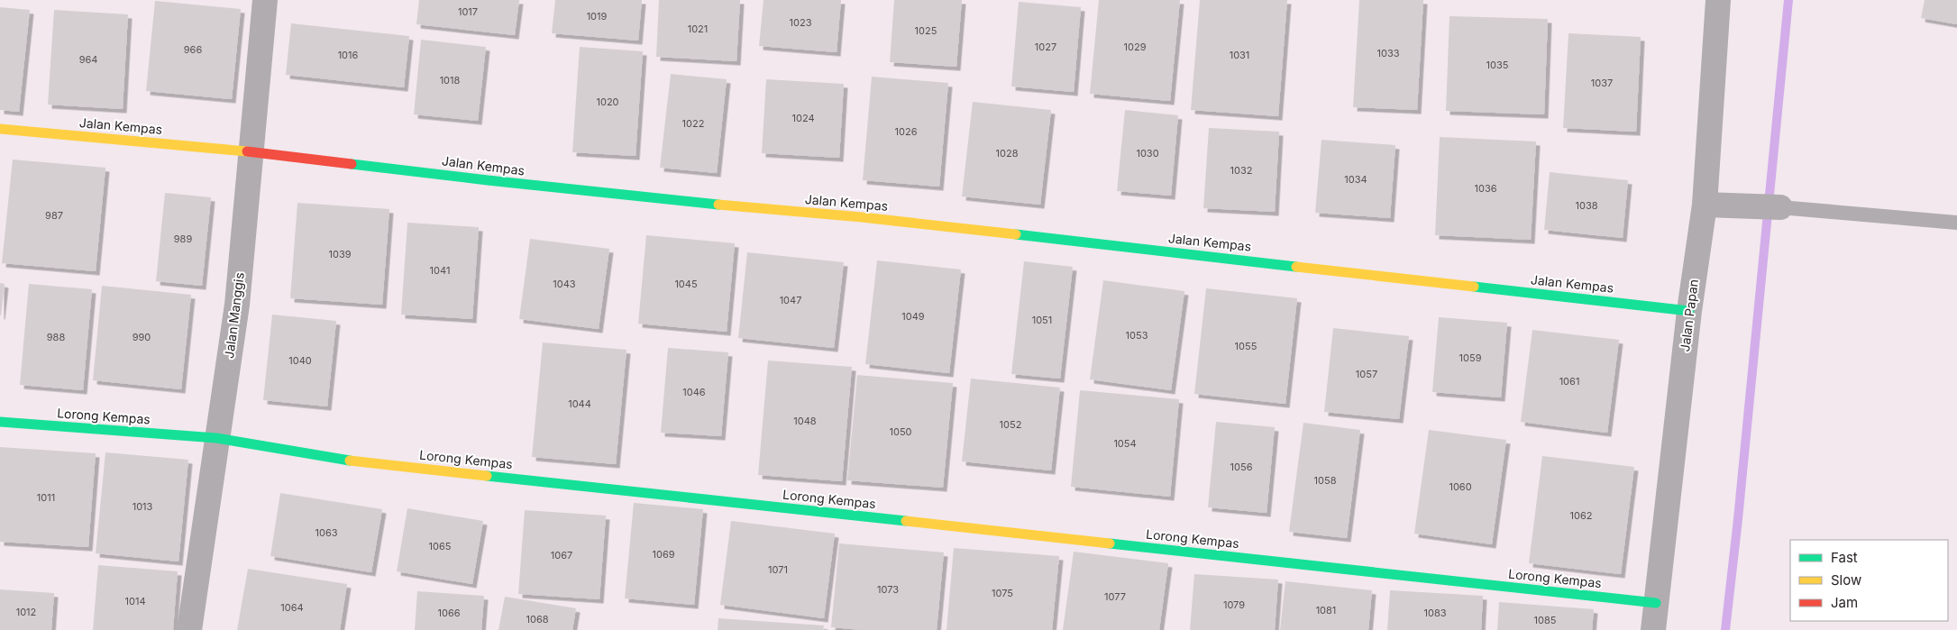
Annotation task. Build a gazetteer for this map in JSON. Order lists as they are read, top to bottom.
{
  "streets": {
    "street": [
      "Jalan Kempas",
      "Jalan Manggis",
      "Jalan Papan",
      "Lorong Kempas"
    ]
  },
  "crossings": [
    ["Jalan Kempas", "Jalan Manggis"],
    ["Jalan Kempas", "Jalan Papan"],
    ["Jalan Manggis", "Lorong Kempas"],
    ["Jalan Papan", "Lorong Kempas"]
  ],
  "house_numbers": [
    "1017",
    "1019",
    "1023",
    "1021",
    "1025",
    "1027",
    "1029",
    "966",
    "1033",
    "1016",
    "1031",
    "964",
    "1035",
    "1018",
    "1037",
    "1020",
    "1024",
    "1022",
    "1026",
    "1028",
    "1030",
    "1032",
    "1034",
    "1036",
    "1038",
    "987",
    "989",
    "1039",
    "1041",
    "1043",
    "1045",
    "1047",
    "1049",
    "1051",
    "1053",
    "988",
    "990",
    "1055",
    "1059",
    "1040",
    "1057",
    "1061",
    "1046",
    "1044",
    "1048",
    "1052",
    "1050",
    "1054",
    "1056",
    "1058",
    "1060",
    "1011",
    "1013",
    "1062",
    "1063",
    "1065",
    "1069",
    "1067",
    "1071",
    "1073",
    "1075",
    "1077",
    "1014",
    "1079",
    "1064",
    "1081",
    "1012",
    "1066",
    "1083",
    "1068",
    "1085"
  ],
  "legend": ["Fast", "Slow", "Jam"]
}
